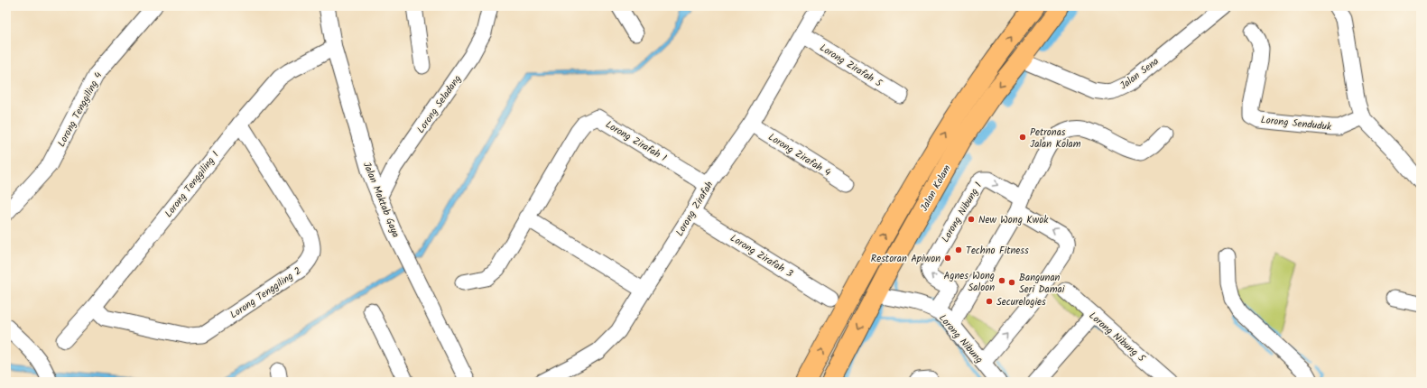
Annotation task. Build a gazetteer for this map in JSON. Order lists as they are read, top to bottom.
{
  "streets": {
    "main road": ["Jalan Kolam"],
    "street": [
      "Lorong Zirafah 5",
      "Jalan Sena",
      "Lorong Seladang",
      "Lorong Tenggiling 4",
      "Lorong Senduduk",
      "Lorong Zirafah 1",
      "Lorong Zirafah 4",
      "Lorong Tenggiling 1",
      "Jalan Maktab Gaya",
      "Lorong Zirafah",
      "Lorong Nibung 1",
      "Lorong Zirafah 3",
      "Lorong Tenggiling 2",
      "Lorong Nibung 5",
      "Lorong Nibung"
    ]
  },
  "crossings": [
    ["Lorong Zirafah 5", "Lorong Zirafah"],
    ["Jalan Sena", "Jalan Kolam"],
    ["Lorong Seladang", "Jalan Maktab Gaya"],
    ["Lorong Zirafah 1", "Lorong Zirafah"],
    ["Lorong Zirafah 4", "Lorong Zirafah"],
    ["Lorong Tenggiling 1", "Jalan Maktab Gaya"],
    ["Lorong Tenggiling 1", "Lorong Tenggiling 2"],
    ["Jalan Kolam", "Lorong Zirafah 3"],
    ["Jalan Kolam", "Lorong Nibung"],
    ["Lorong Zirafah", "Lorong Zirafah 3"]
  ],
  "places": [
    "Petronas Jalan Kolam",
    "New Wong Kwok",
    "Techno Fitness",
    "Restoran Apiwon",
    "Agnes Wong Saloon",
    "Bangunan Seri Damai",
    "Securelogies"
  ]
}
